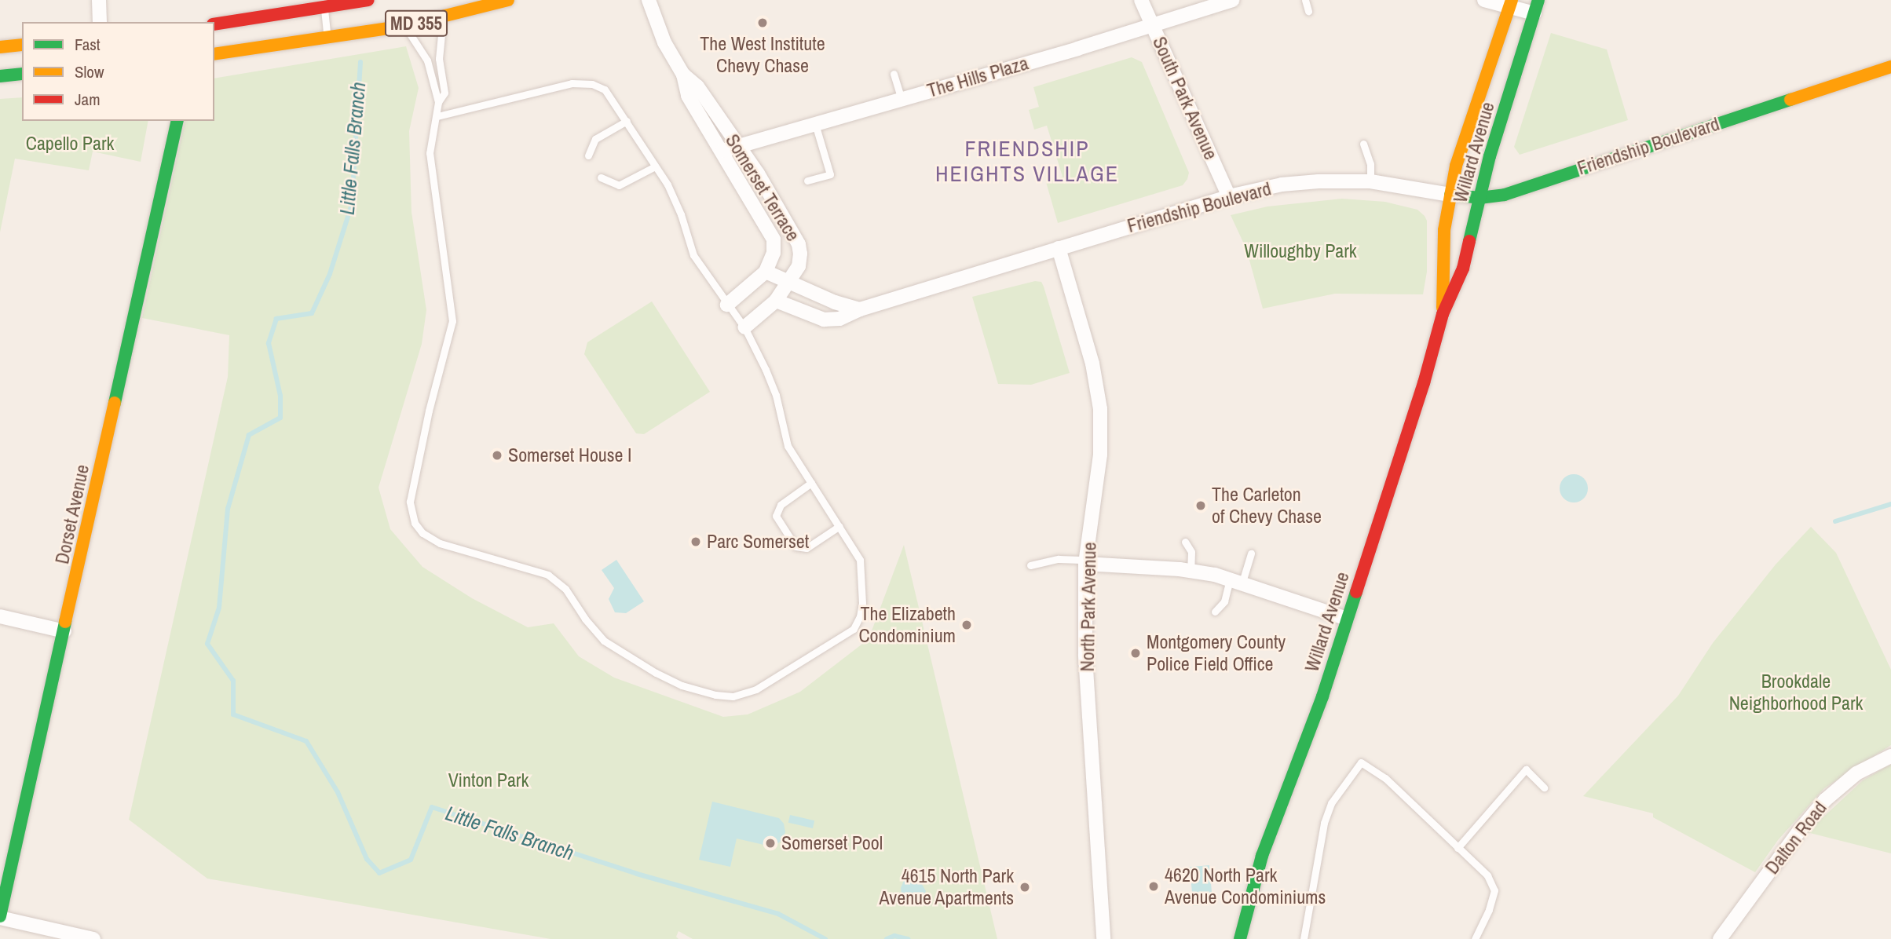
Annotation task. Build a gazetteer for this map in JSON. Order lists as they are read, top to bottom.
{
  "streets": {
    "street": [
      "MD 355",
      "The Hills Plaza",
      "South Park Avenue",
      "Friendship Boulevard",
      "Willard Avenue",
      "Somerset Terrace",
      "Dorset Avenue",
      "North Park Avenue",
      "Dalton Road"
    ]
  },
  "crossings": [
    ["The Hills Plaza", "South Park Avenue"],
    ["The Hills Plaza", "Somerset Terrace"],
    ["South Park Avenue", "Friendship Boulevard"],
    ["Friendship Boulevard", "Willard Avenue"],
    ["Friendship Boulevard", "Somerset Terrace"],
    ["Friendship Boulevard", "North Park Avenue"]
  ],
  "districts": ["FRIENDSHIP HEIGHTS VILLAGE"],
  "water": ["Little Falls Branch"],
  "parks": [
    "Capello Park",
    "Willoughby Park",
    "Brookdale Neighborhood Park",
    "Vinton Park"
  ],
  "places": [
    "The West Institute Chevy Chase",
    "Somerset House I",
    "The Carleton of Chevy Chase",
    "Parc Somerset",
    "The Elizabeth Condominium",
    "Montgomery County Police Field Office",
    "Somerset Pool",
    "4620 North Park Avenue Condominiums",
    "4615 North Park Avenue Apartments"
  ],
  "legend": ["Fast", "Slow", "Jam"]
}
